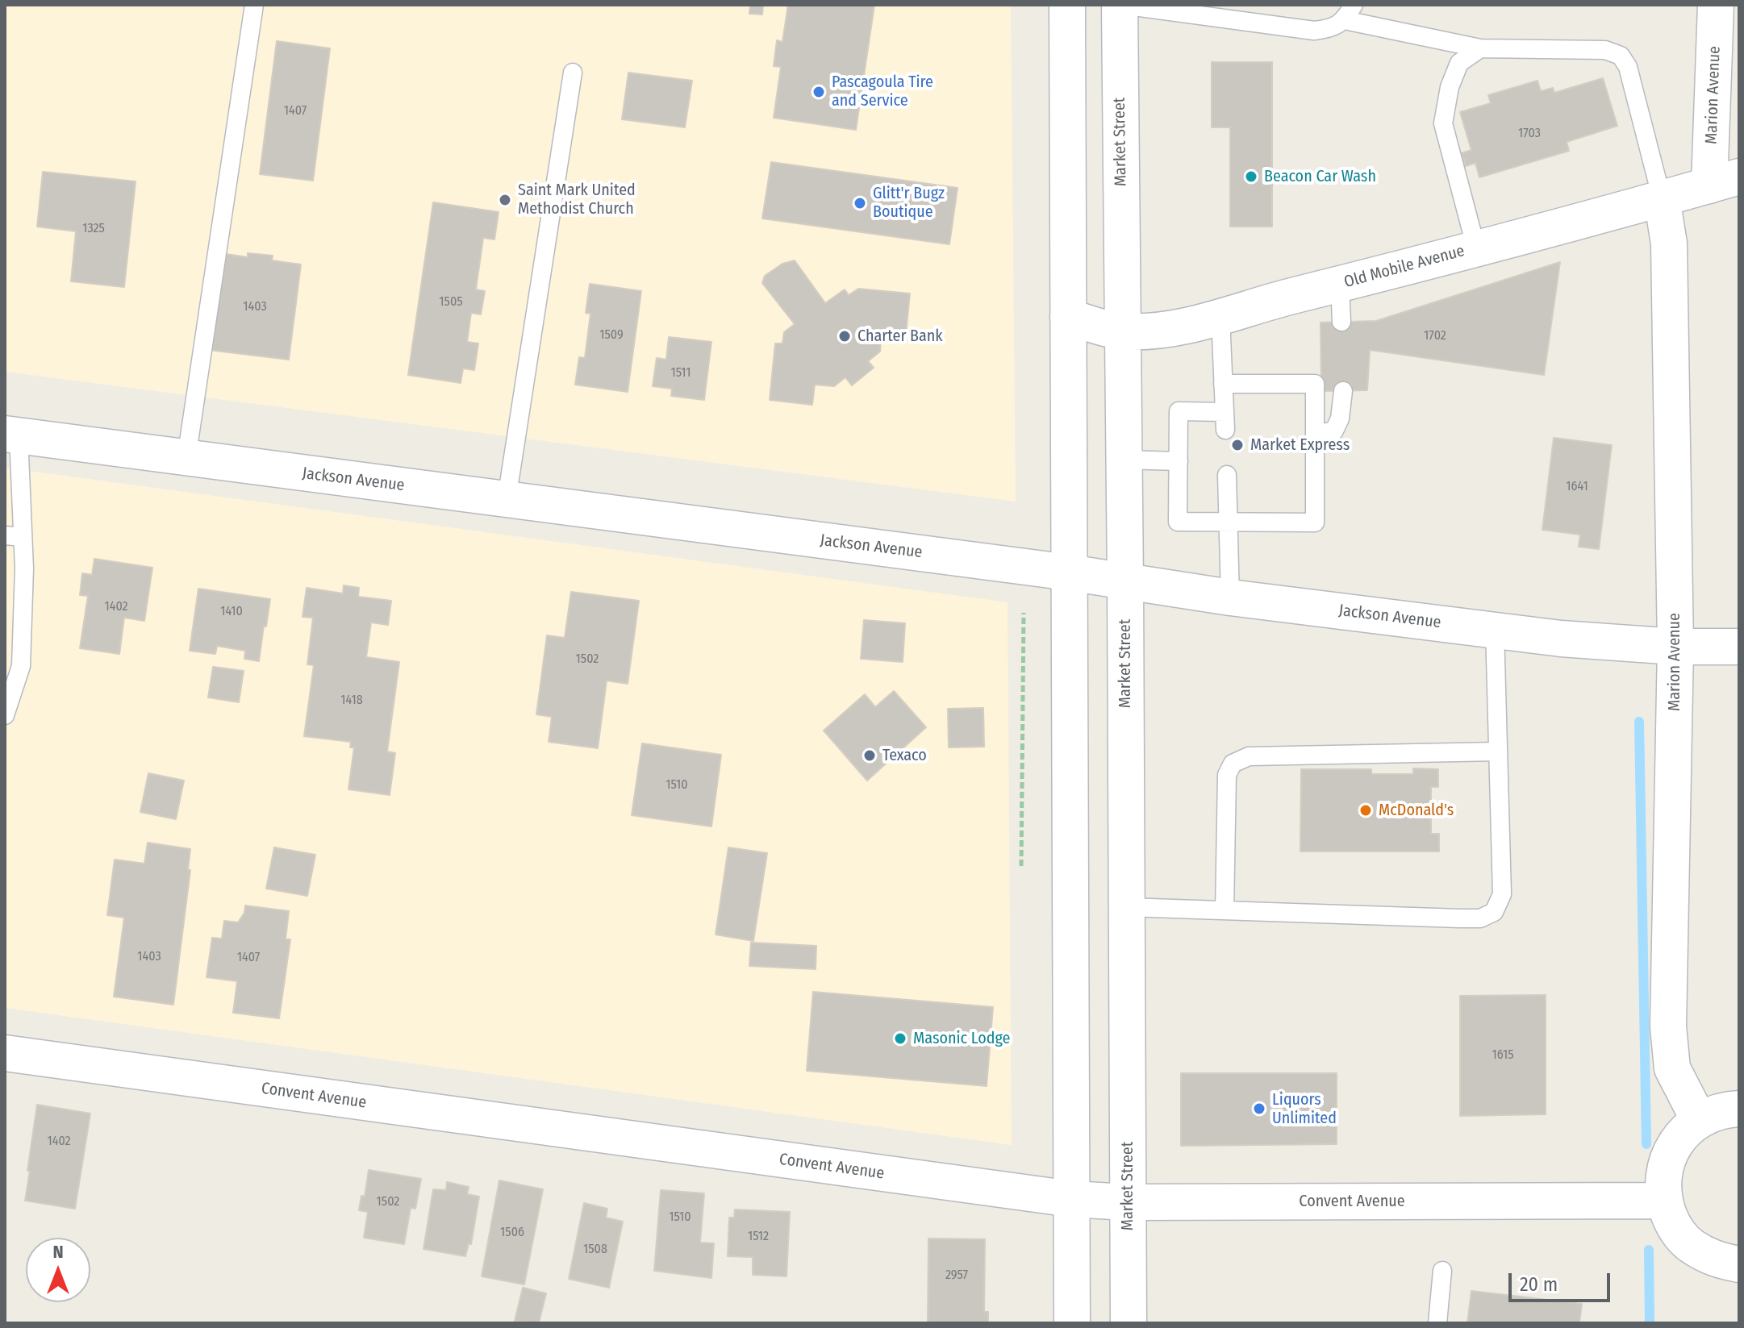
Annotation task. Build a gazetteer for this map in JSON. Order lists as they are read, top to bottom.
{
  "streets": {
    "street": [
      "Marion Avenue",
      "Market Street",
      "Old Mobile Avenue",
      "Jackson Avenue",
      "Convent Avenue"
    ]
  },
  "crossings": [
    ["Marion Avenue", "Old Mobile Avenue"],
    ["Marion Avenue", "Jackson Avenue"],
    ["Market Street", "Old Mobile Avenue"],
    ["Market Street", "Jackson Avenue"],
    ["Market Street", "Convent Avenue"]
  ],
  "places": [
    "Pascagoula Tire and Service",
    "Beacon Car Wash",
    "Saint Mark United Methodist Church",
    "Glitt'r Bugz Boutique",
    "Charter Bank",
    "Market Express",
    "Texaco",
    "McDonald's",
    "Masonic Lodge",
    "Liquors Unlimited"
  ],
  "house_numbers": [
    "1407",
    "1703",
    "1325",
    "1505",
    "1403",
    "1509",
    "1702",
    "1511",
    "1641",
    "1402",
    "1410",
    "1502",
    "1418",
    "1510",
    "1403",
    "1407",
    "1615",
    "1402",
    "1502",
    "1510",
    "1506",
    "1512",
    "1508",
    "2957"
  ],
  "scale_bar": "20 m",
  "north": "top"
}
